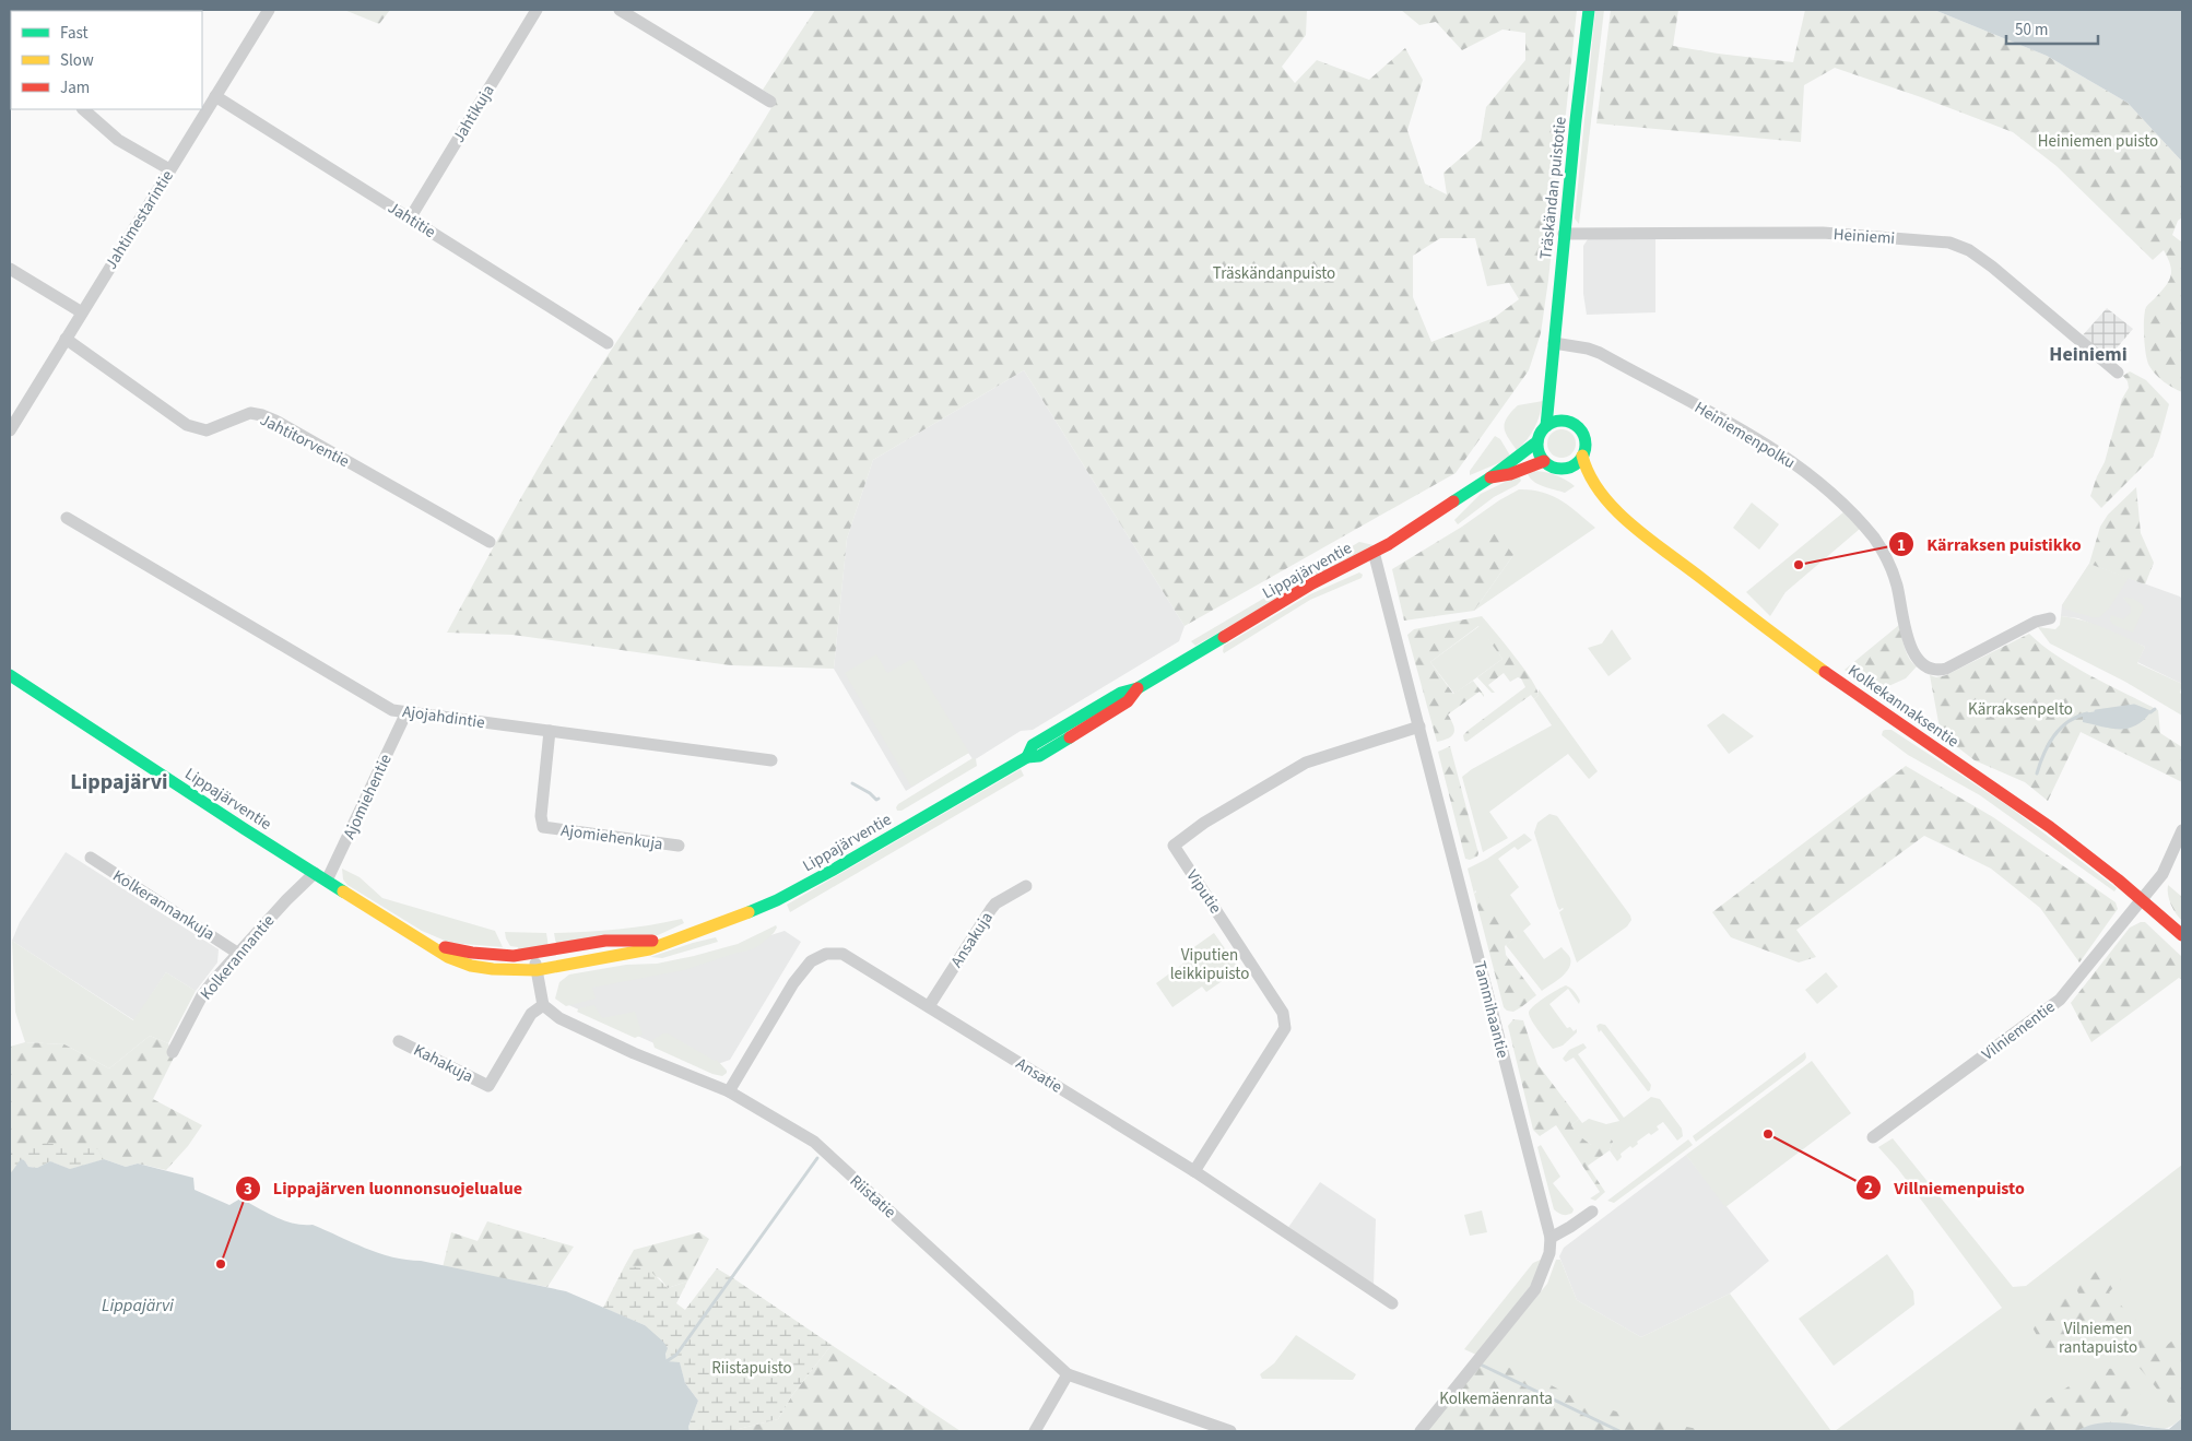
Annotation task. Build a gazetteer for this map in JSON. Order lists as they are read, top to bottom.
{
  "streets": {
    "main road": ["Träskändan puistotie", "Lippajärventie", "Kolkekannaksentie"],
    "street": [
      "Jahtikuja",
      "Jahtimestarintie",
      "Jahtitie",
      "Heiniemi",
      "Heiniemenpolku",
      "Jahtitorventie",
      "Ajojahdintie",
      "Ajomiehentie",
      "Ajomiehenkuja",
      "Viputie",
      "Kolkerannankuja",
      "Ansakuja",
      "Kolkerannantie",
      "Tammihaantie",
      "Vilniementie",
      "Kahakuja",
      "Ansatie",
      "Riistatie"
    ]
  },
  "crossings": [
    ["Jahtikuja", "Jahtitie"],
    ["Träskändan puistotie", "Heiniemi"],
    ["Träskändan puistotie", "Heiniemenpolku"],
    ["Träskändan puistotie", "Lippajärventie"],
    ["Träskändan puistotie", "Kolkekannaksentie"],
    ["Jahtimestarintie", "Jahtitie"],
    ["Jahtimestarintie", "Jahtitorventie"],
    ["Lippajärventie", "Kolkekannaksentie"],
    ["Lippajärventie", "Ajomiehentie"],
    ["Lippajärventie", "Kolkerannantie"],
    ["Lippajärventie", "Tammihaantie"],
    ["Kolkekannaksentie", "Vilniementie"],
    ["Ajojahdintie", "Ajomiehentie"],
    ["Ajojahdintie", "Ajomiehenkuja"],
    ["Viputie", "Tammihaantie"],
    ["Viputie", "Ansatie"],
    ["Kolkerannankuja", "Kolkerannantie"],
    ["Ansakuja", "Ansatie"],
    ["Kahakuja", "Riistatie"],
    ["Ansatie", "Riistatie"]
  ],
  "districts": ["Heiniemi", "Lippajärvi"],
  "water": ["Lippajärvi"],
  "parks": [
    "Heiniemen puisto",
    "Träskändanpuisto",
    "Kärraksenpelto",
    "Viputien leikkipuisto",
    "Vilniemen rantapuisto",
    "Riistapuisto",
    "Kolkemäenranta"
  ],
  "places": ["Kärraksen puistikko", "Villniemenpuisto", "Lippajärven luonnonsuojelualue"],
  "legend": ["Fast", "Slow", "Jam"],
  "scale_bar": "50 m"
}
